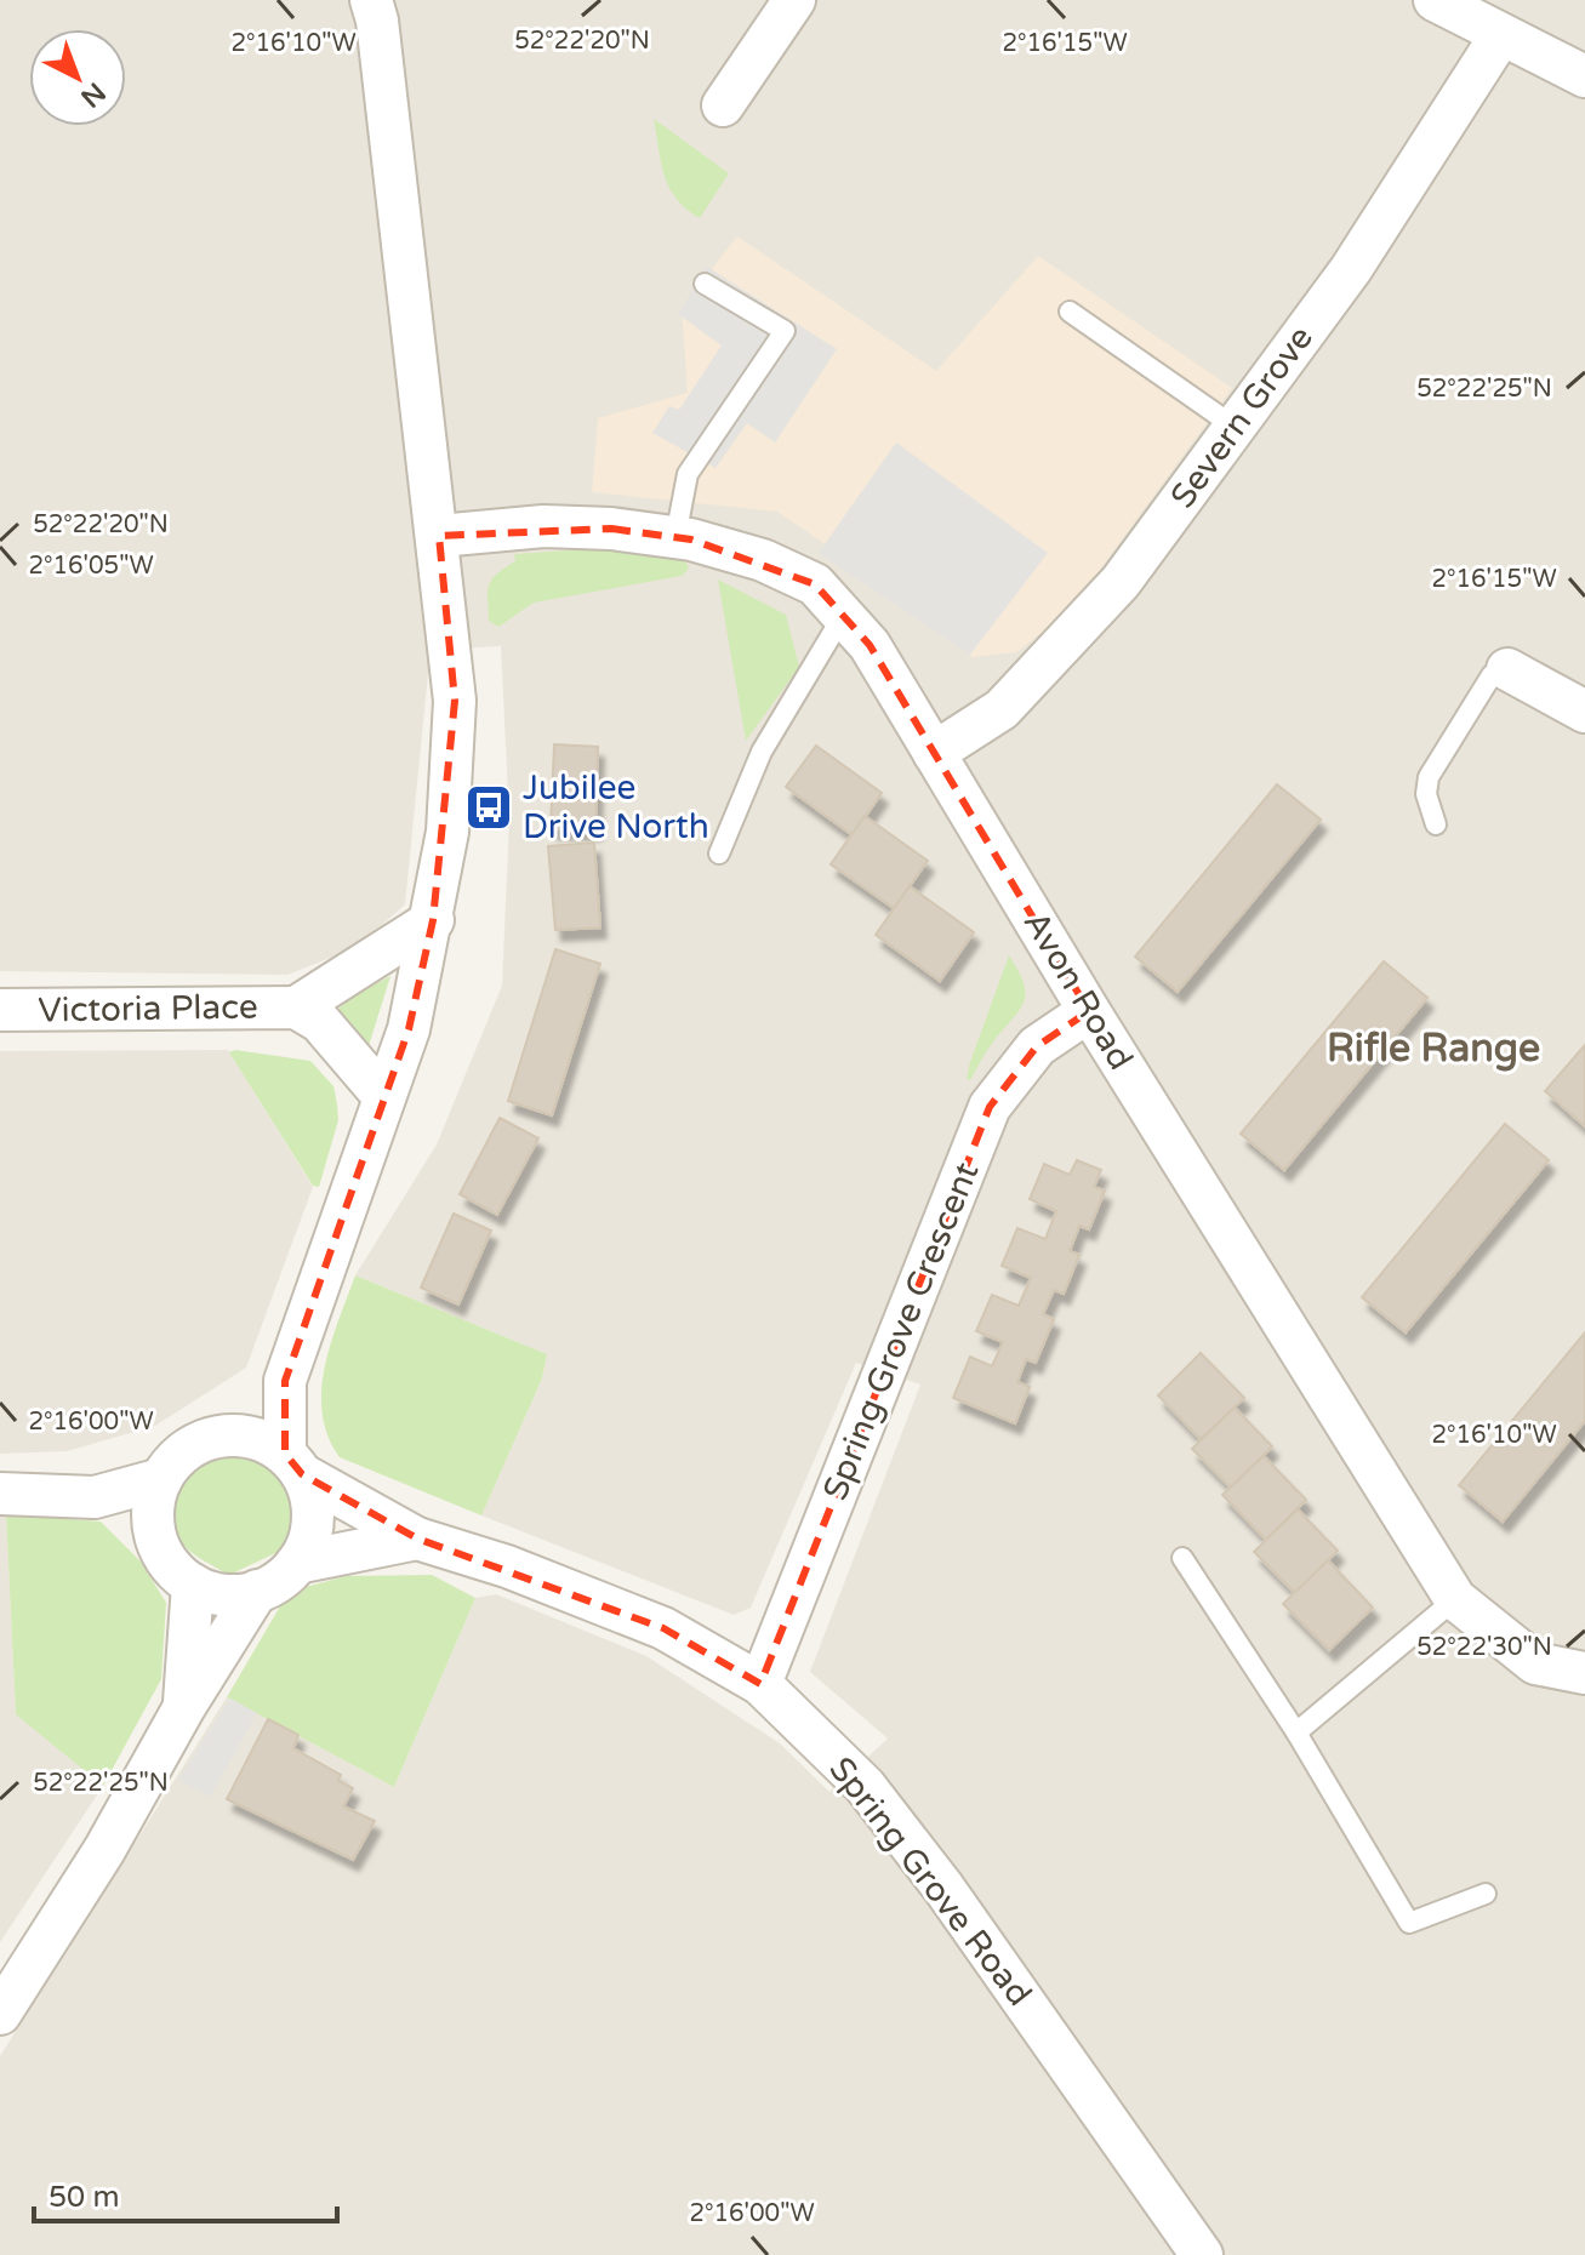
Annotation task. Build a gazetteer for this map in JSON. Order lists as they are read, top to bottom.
{
  "streets": {
    "street": [
      "Severn Grove",
      "Avon Road",
      "Victoria Place",
      "Spring Grove Crescent",
      "Spring Grove Road"
    ]
  },
  "crossings": [
    ["Severn Grove", "Avon Road"],
    ["Avon Road", "Spring Grove Crescent"],
    ["Spring Grove Crescent", "Spring Grove Road"]
  ],
  "districts": ["Rifle Range"],
  "places": {
    "bus stop": ["Jubilee Drive North"]
  },
  "scale_bar": "50 m",
  "north": "bottom right",
  "coordinates": [
    "52°22'20\"N",
    "2°16'10\"W",
    "2°16'15\"W",
    "52°22'25\"N",
    "2°16'05\"W",
    "2°16'00\"W",
    "52°22'30\"N"
  ]
}
